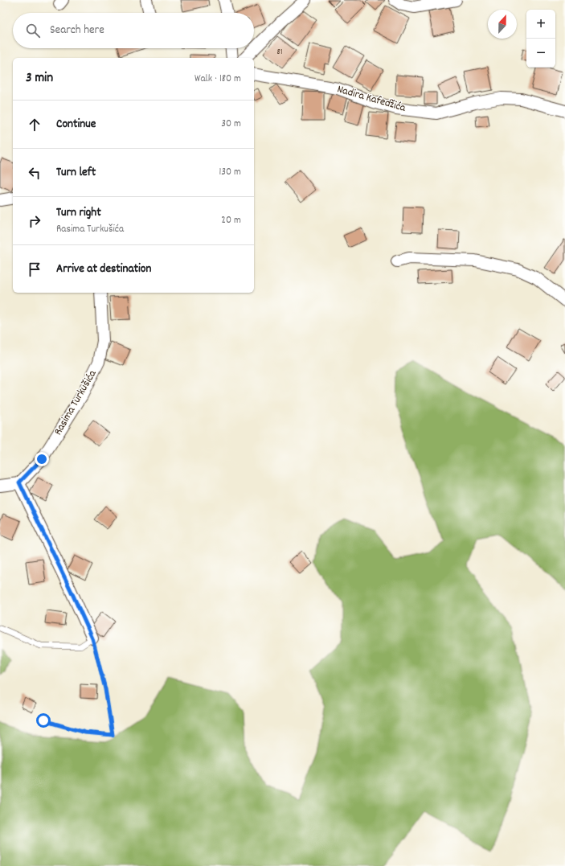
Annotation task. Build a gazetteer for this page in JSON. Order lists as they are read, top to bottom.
{
  "streets": {
    "street": ["Nadira Kafedžića", "Rasima Turkušića"]
  },
  "house_numbers": ["81"],
  "north": "top",
  "page": {
    "map_buttons": ["+", "−"],
    "search": "Search here",
    "heading": ["3 min", "Walk · 180 m"],
    "list": [
      ["Continue", "30 m"],
      ["Turn left", "130 m"],
      ["Turn right", "Rasima Turkušića", "20 m"],
      "Arrive at destination"
    ]
  }
}
